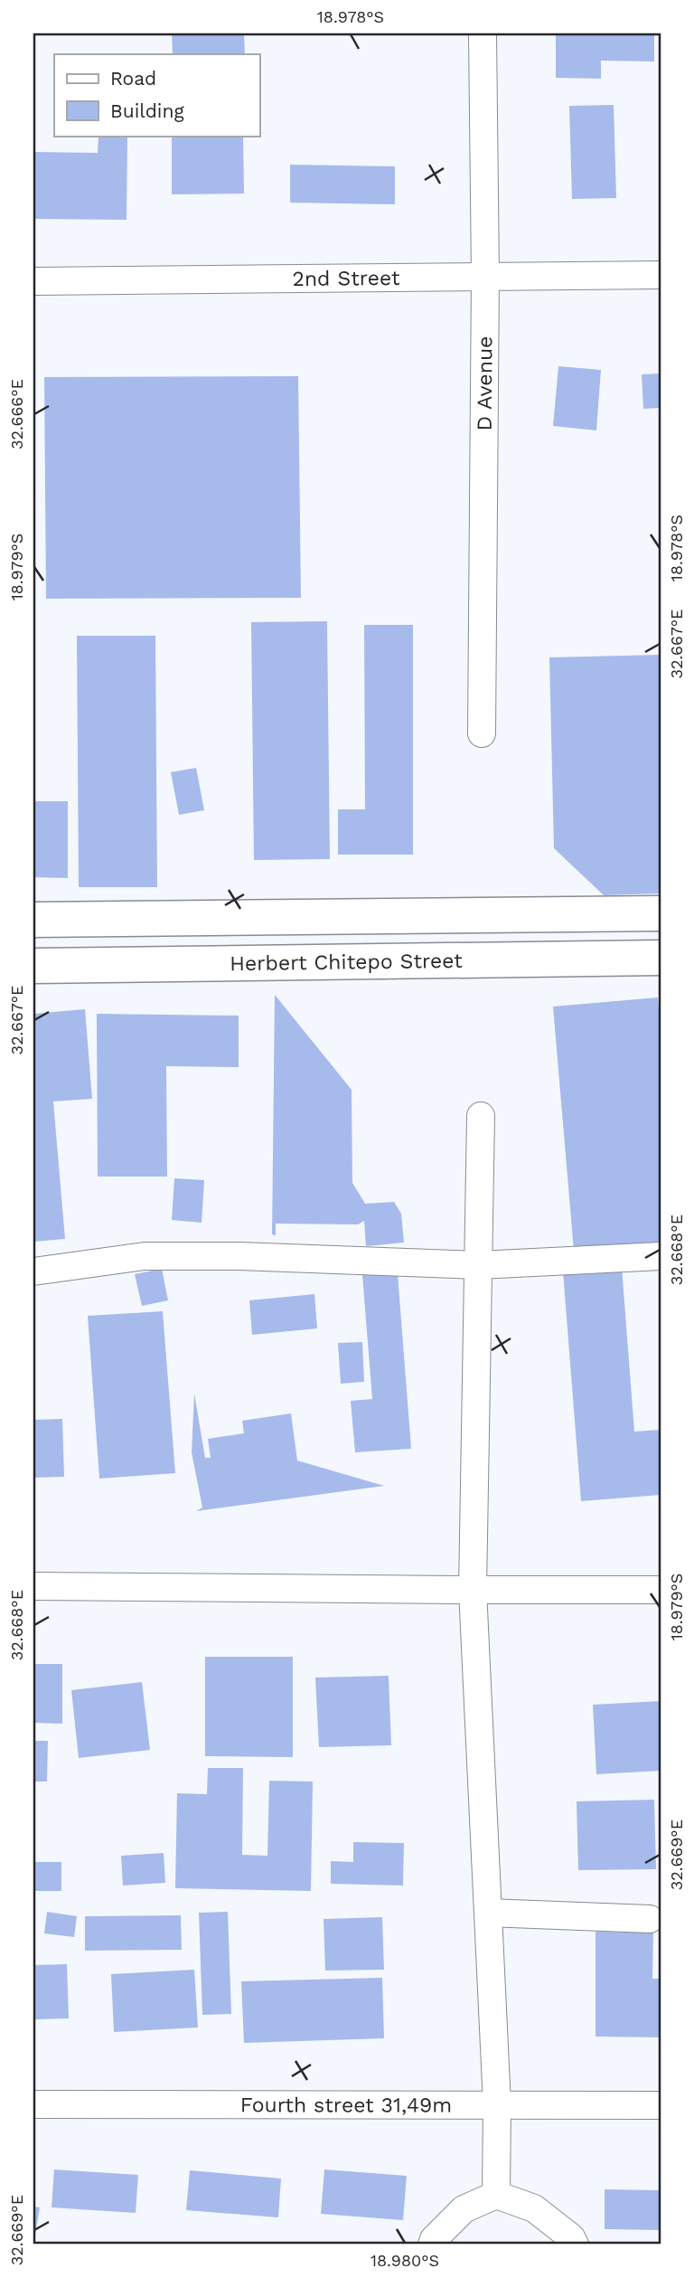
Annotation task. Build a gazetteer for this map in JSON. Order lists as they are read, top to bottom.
{
  "streets": {
    "highway": ["Herbert Chitepo Street"],
    "street": ["2nd Street", "D Avenue", "Fourth street 31,49m"]
  },
  "crossings": [
    ["2nd Street", "D Avenue"]
  ],
  "legend": ["Road", "Building"],
  "coordinates": [
    "18.978°S",
    "32.666°E",
    "18.979°S",
    "32.667°E",
    "32.668°E",
    "32.669°E",
    "18.980°S"
  ]
}
